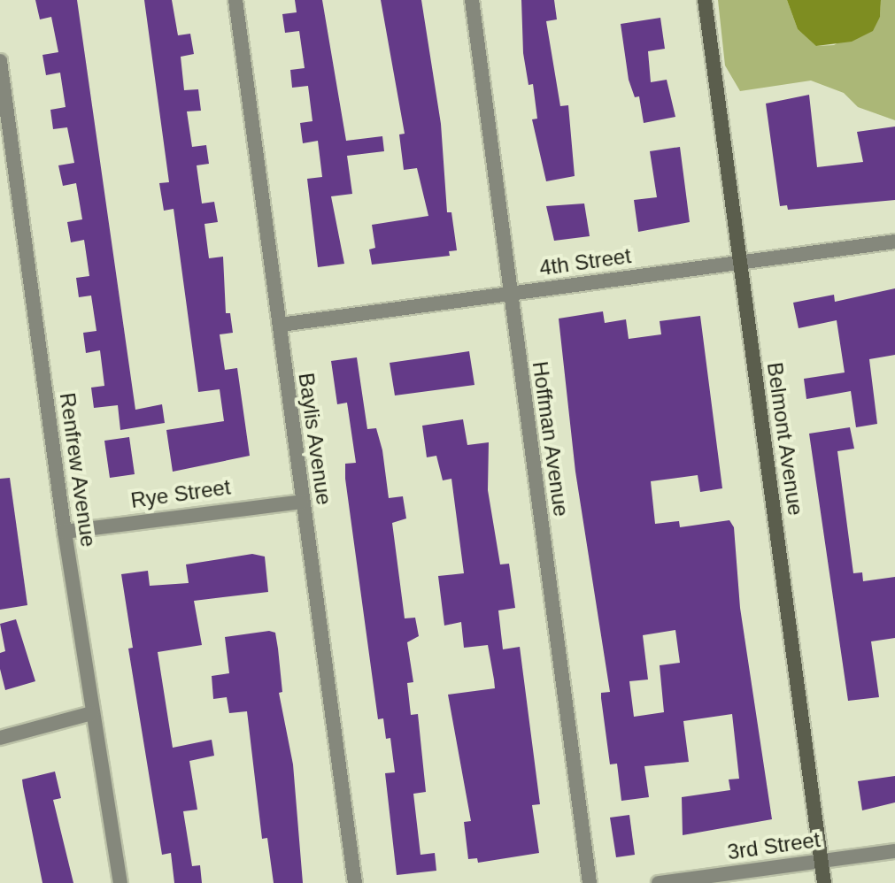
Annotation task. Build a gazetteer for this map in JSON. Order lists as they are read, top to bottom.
{
  "streets": {
    "street": [
      "4th Street",
      "Baylis Avenue",
      "Hoffman Avenue",
      "Belmont Avenue",
      "Renfrew Avenue",
      "Rye Street",
      "3rd Street"
    ]
  },
  "crossings": [
    ["4th Street", "Baylis Avenue"],
    ["4th Street", "Hoffman Avenue"],
    ["4th Street", "Belmont Avenue"],
    ["Baylis Avenue", "Rye Street"],
    ["Belmont Avenue", "3rd Street"],
    ["Renfrew Avenue", "Rye Street"]
  ]
}
